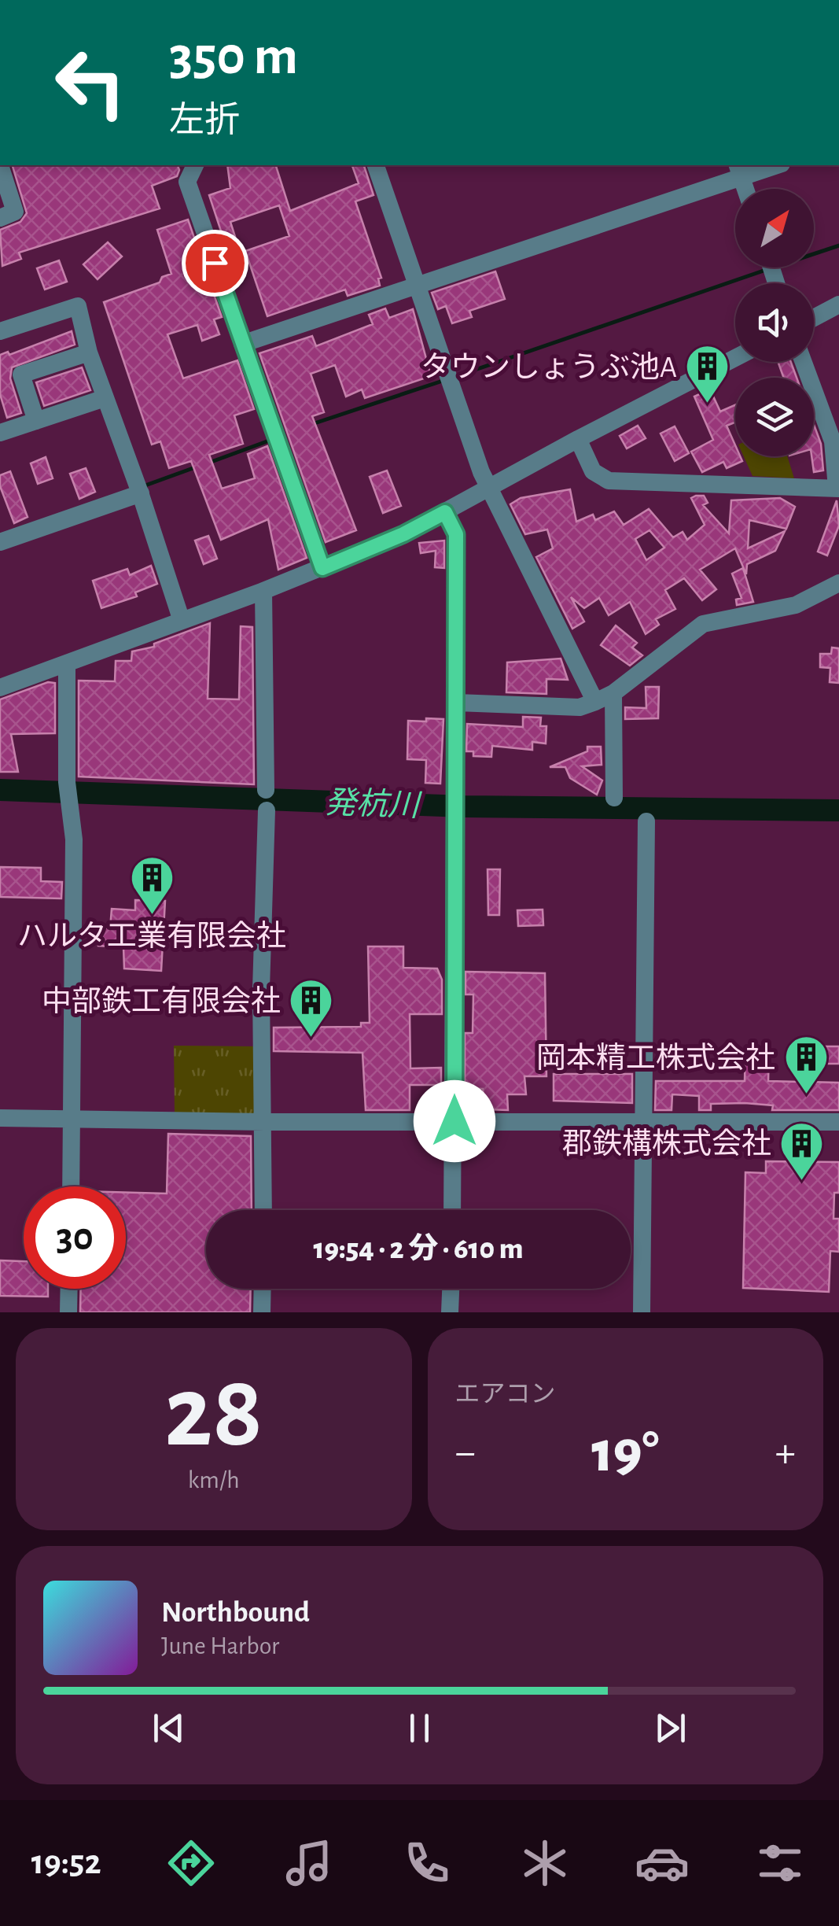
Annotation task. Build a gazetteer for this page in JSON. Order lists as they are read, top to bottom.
{
  "water": ["発杭川"],
  "places": {
    "building": [
      "タウンしょうぶ池A",
      "ハルタ工業有限会社",
      "中部鉄工有限会社",
      "岡本精工株式会社",
      "郡鉄構株式会社"
    ]
  },
  "north": "top right",
  "page": {
    "turn": ["350 m", "左折"],
    "limit": "30",
    "trip": "19:54 · 2 分 · 610 m",
    "tile": [
      ["28", "km/h"],
      "エアコン"
    ],
    "heat": ["−", "19°", "+"],
    "song": ["Northbound", "June Harbor"],
    "tabs": "19:52"
  }
}
